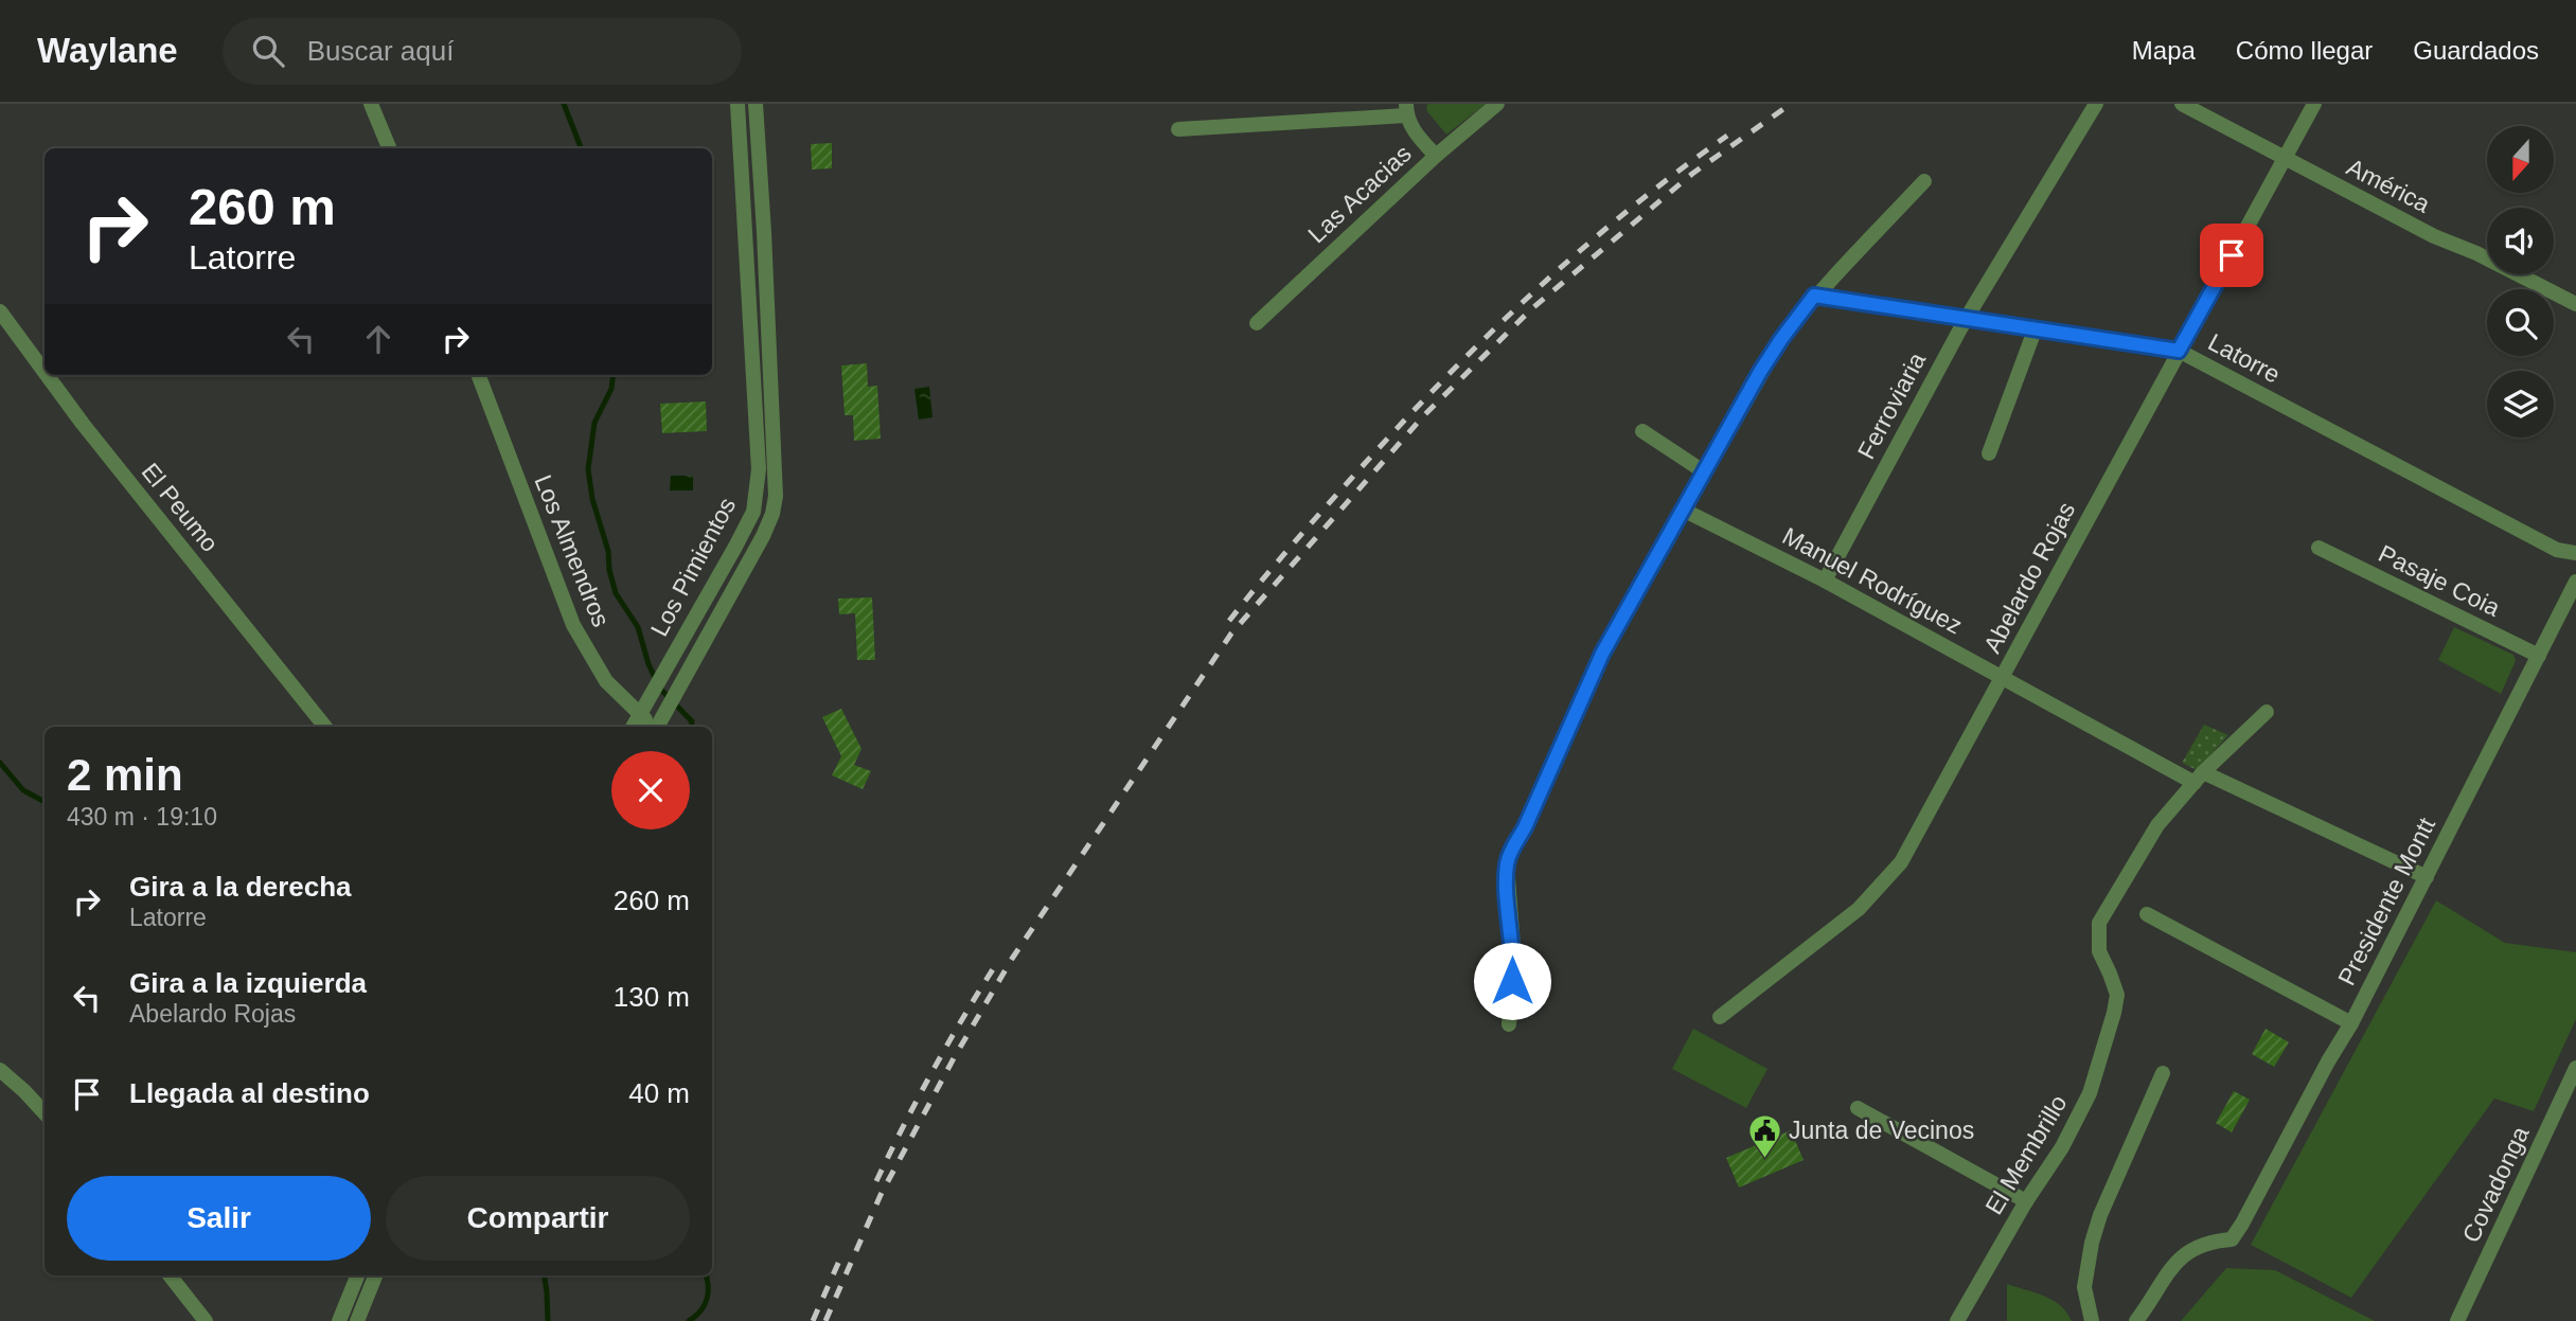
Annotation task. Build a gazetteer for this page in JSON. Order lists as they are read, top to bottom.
{
  "streets": {
    "street": [
      "América",
      "Las Acacias",
      "Latorre",
      "Ferroviaria",
      "El Peumo",
      "Los Almendros",
      "Los Pimientos",
      "Abelardo Rojas",
      "Manuel Rodríguez",
      "Pasaje Coia",
      "Presidente Montt",
      "El Membrillo",
      "Covadonga"
    ]
  },
  "crossings": [
    ["América", "Abelardo Rojas"],
    ["Latorre", "Ferroviaria"],
    ["Latorre", "Abelardo Rojas"],
    ["Ferroviaria", "Manuel Rodríguez"],
    ["Los Almendros", "Los Pimientos"],
    ["Abelardo Rojas", "Manuel Rodríguez"],
    ["Manuel Rodríguez", "Presidente Montt"],
    ["Manuel Rodríguez", "El Membrillo"],
    ["Pasaje Coia", "Presidente Montt"]
  ],
  "places": {
    "public building": ["Junta de Vecinos"]
  },
  "north": "bottom",
  "page": {
    "header": "Waylane",
    "search": "Buscar aquí",
    "nav": ["Mapa", "Cómo llegar", "Guardados"],
    "turn": ["260 m", "Latorre"],
    "heading": ["2 min", "430 m · 19:10"],
    "list": [
      {
        "name": "Gira a la derecha",
        "note": "Latorre",
        "value": "260 m"
      },
      {
        "name": "Gira a la izquierda",
        "note": "Abelardo Rojas",
        "value": "130 m"
      },
      {
        "name": "Llegada al destino",
        "value": "40 m"
      }
    ],
    "buttons": ["Salir", "Compartir"]
  }
}
